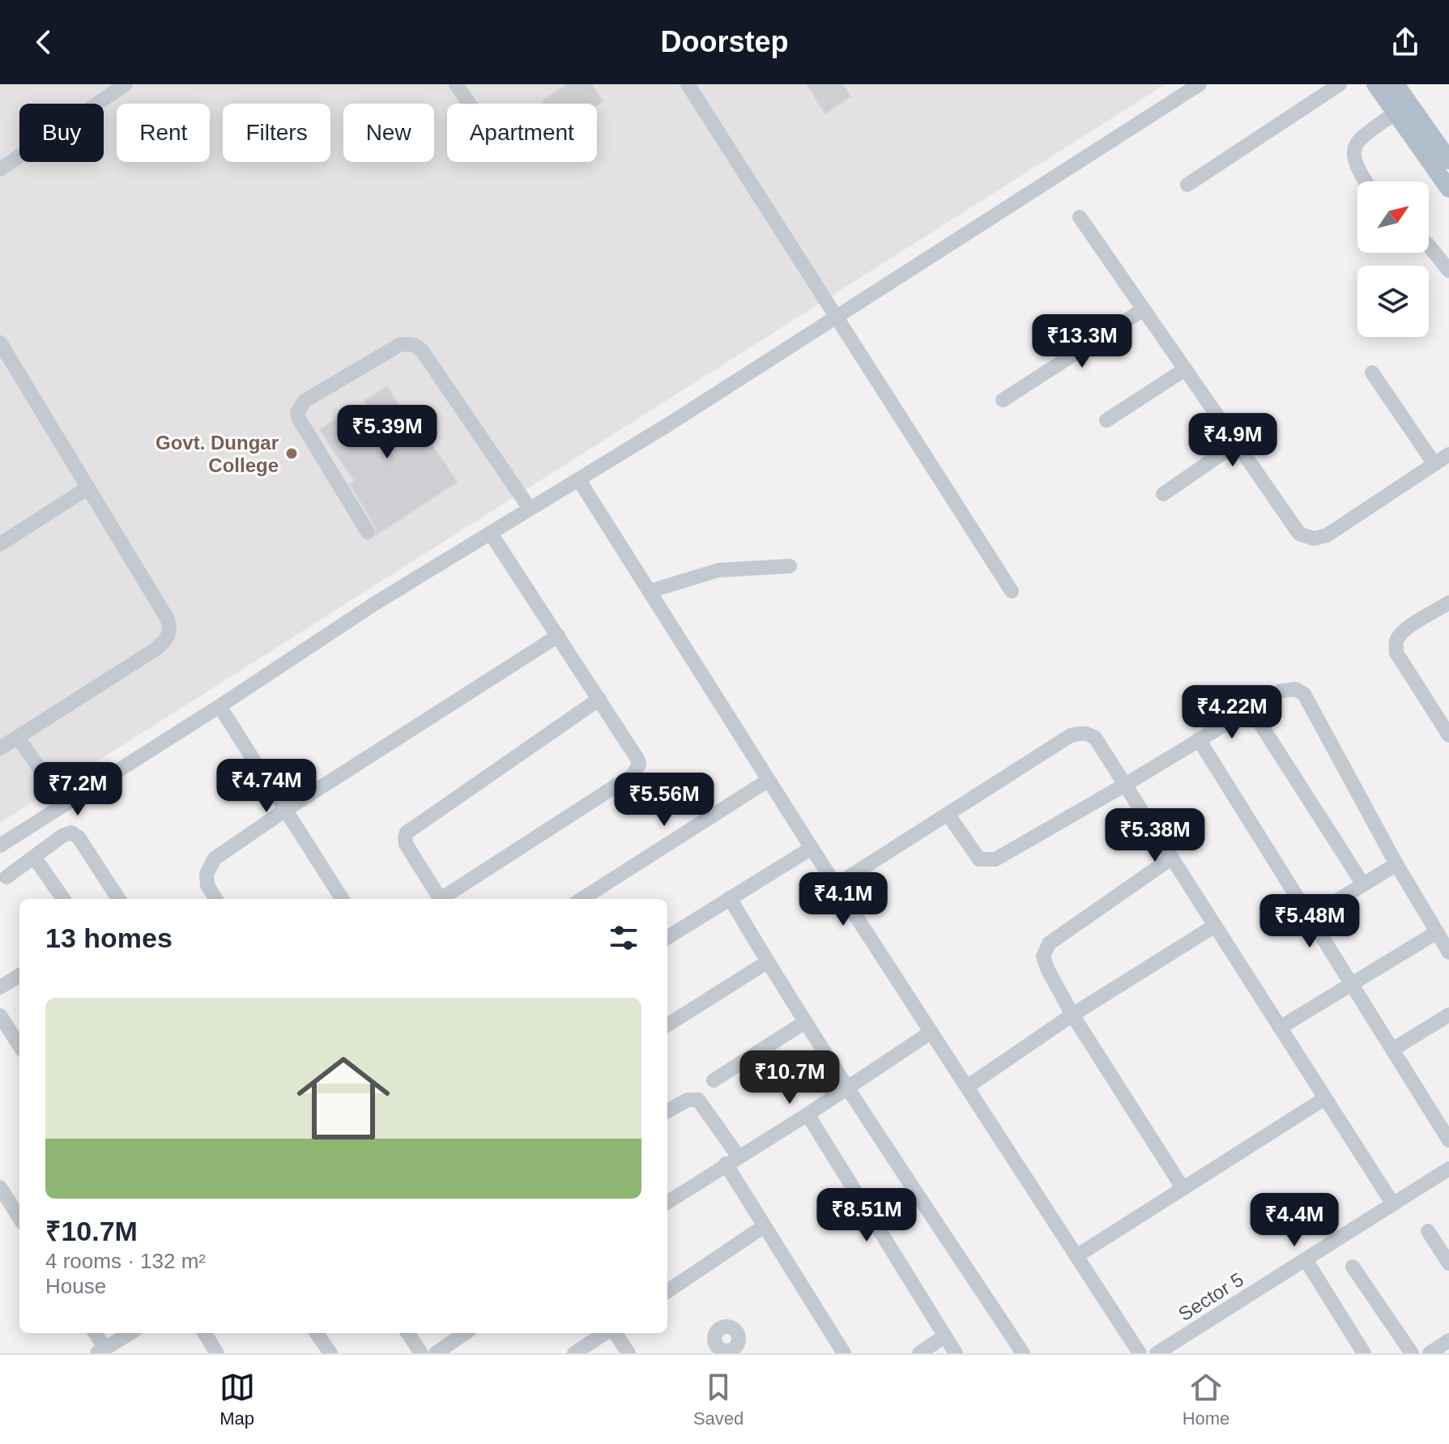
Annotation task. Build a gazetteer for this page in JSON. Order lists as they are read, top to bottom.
{
  "streets": {
    "street": ["Sector 5"]
  },
  "places": ["Govt. Dungar College"],
  "north": "top right",
  "page": {
    "header": "Doorstep",
    "chip": [
      "Buy",
      "Rent",
      "Filters",
      "New",
      "Apartment"
    ],
    "price": [
      "₹13.3M",
      "₹5.39M",
      "₹4.9M",
      "₹4.22M",
      "₹4.74M",
      "₹7.2M",
      "₹5.56M",
      "₹5.38M",
      "₹4.1M",
      "₹5.48M",
      "₹10.7M",
      "₹8.51M",
      "₹4.4M"
    ],
    "heading": "13 homes",
    "list": [
      {
        "name": "₹10.7M",
        "note": "4 rooms · 132 m² · House"
      }
    ],
    "tabs": ["Map", "Saved", "Home"]
  }
}
